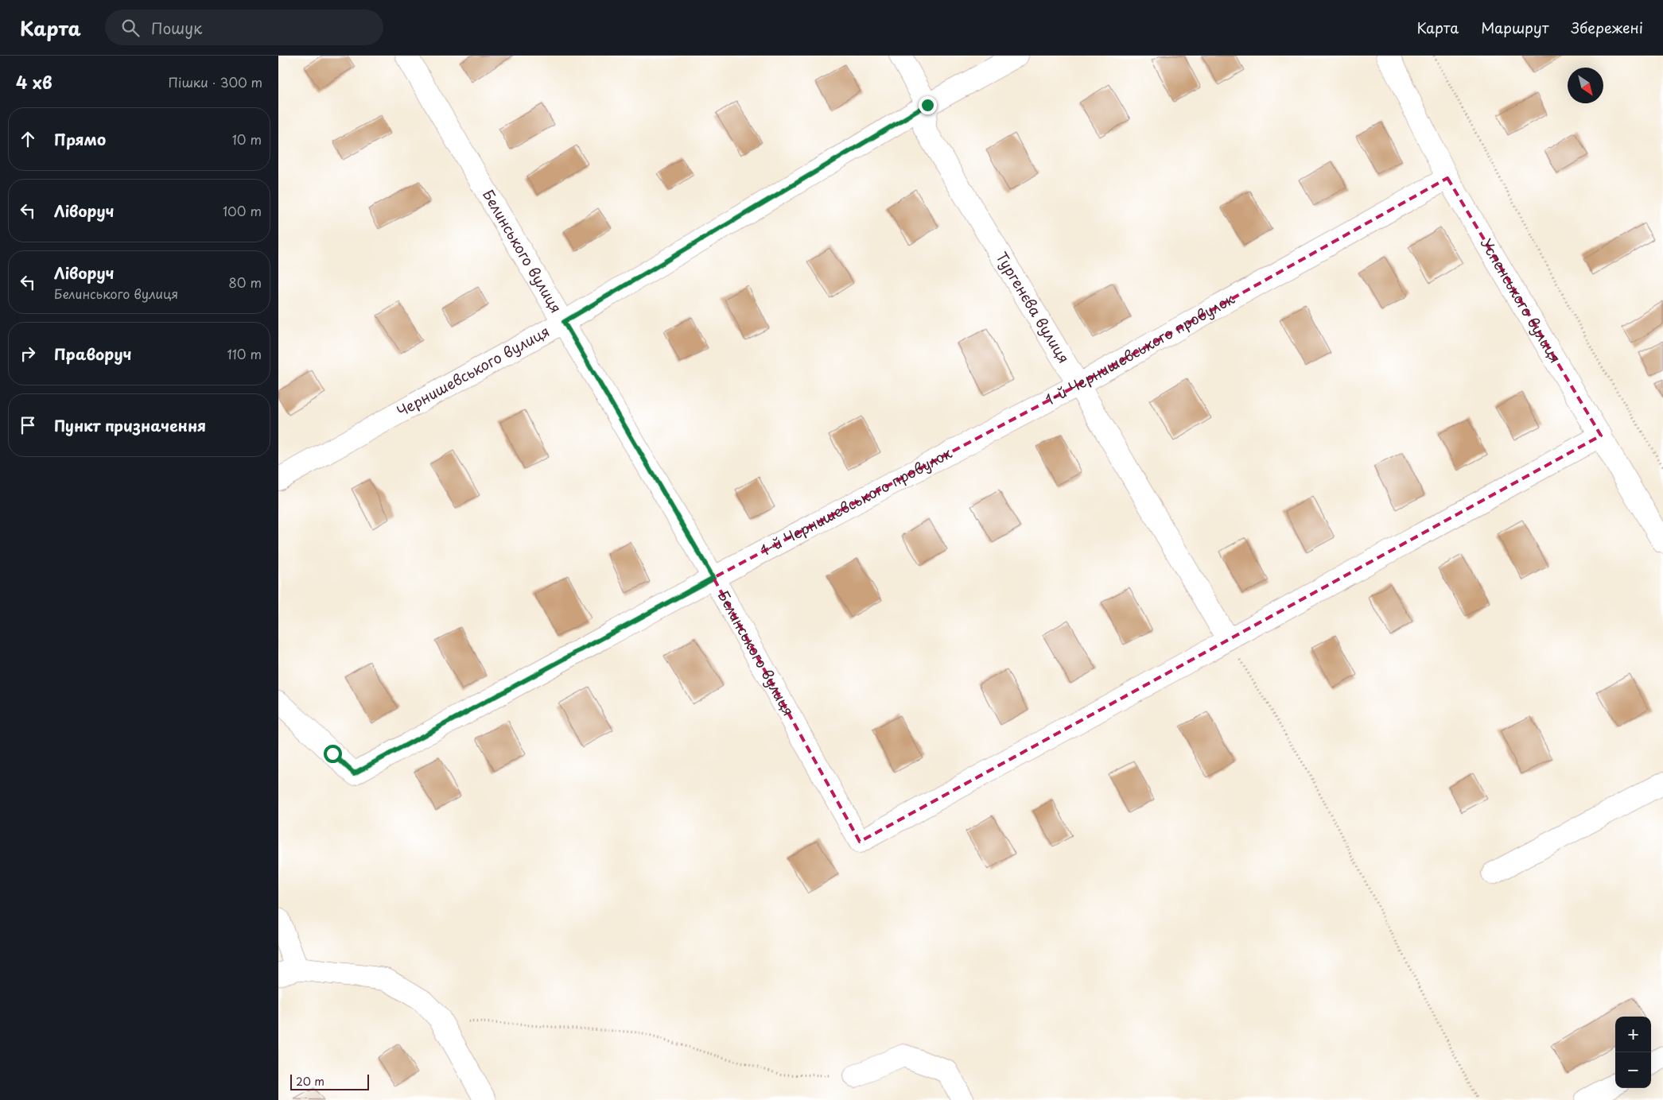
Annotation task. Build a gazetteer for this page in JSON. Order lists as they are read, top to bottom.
{
  "streets": {
    "street": [
      "Белинського вулиця",
      "Успенського вулиця",
      "Тургенєва вулиця",
      "1-й Чернишевського провулок",
      "Чернишевського вулиця"
    ]
  },
  "crossings": [
    ["Белинського вулиця", "Тургенєва вулиця"],
    ["Белинського вулиця", "1-й Чернишевського провулок"],
    ["Белинського вулиця", "Чернишевського вулиця"],
    ["Успенського вулиця", "1-й Чернишевського провулок"],
    ["Тургенєва вулиця", "1-й Чернишевського провулок"],
    ["Тургенєва вулиця", "Чернишевського вулиця"]
  ],
  "scale_bar": "20 m",
  "north": "bottom right",
  "page": {
    "header": "Карта",
    "search": "Пошук",
    "nav": ["Карта", "Маршрут", "Збережені"],
    "heading": ["4 хв", "Пішки · 300 m"],
    "list": [
      ["Прямо", "10 m"],
      ["Ліворуч", "100 m"],
      ["Ліворуч", "Белинського вулиця", "80 m"],
      ["Праворуч", "110 m"],
      "Пункт призначення"
    ],
    "map_buttons": ["+", "−"],
    "scale": "20 m"
  }
}
